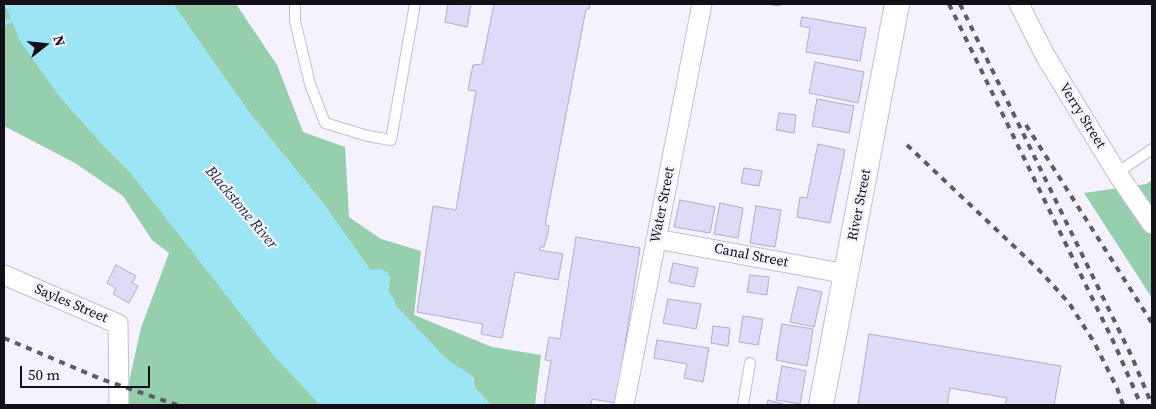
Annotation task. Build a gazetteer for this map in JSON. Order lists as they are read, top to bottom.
{
  "streets": {
    "street": [
      "Verry Street",
      "Water Street",
      "River Street",
      "Canal Street",
      "Sayles Street"
    ]
  },
  "crossings": [
    ["Water Street", "Canal Street"],
    ["River Street", "Canal Street"]
  ],
  "water": ["Blackstone River"],
  "scale_bar": "50 m",
  "north": "right"
}
